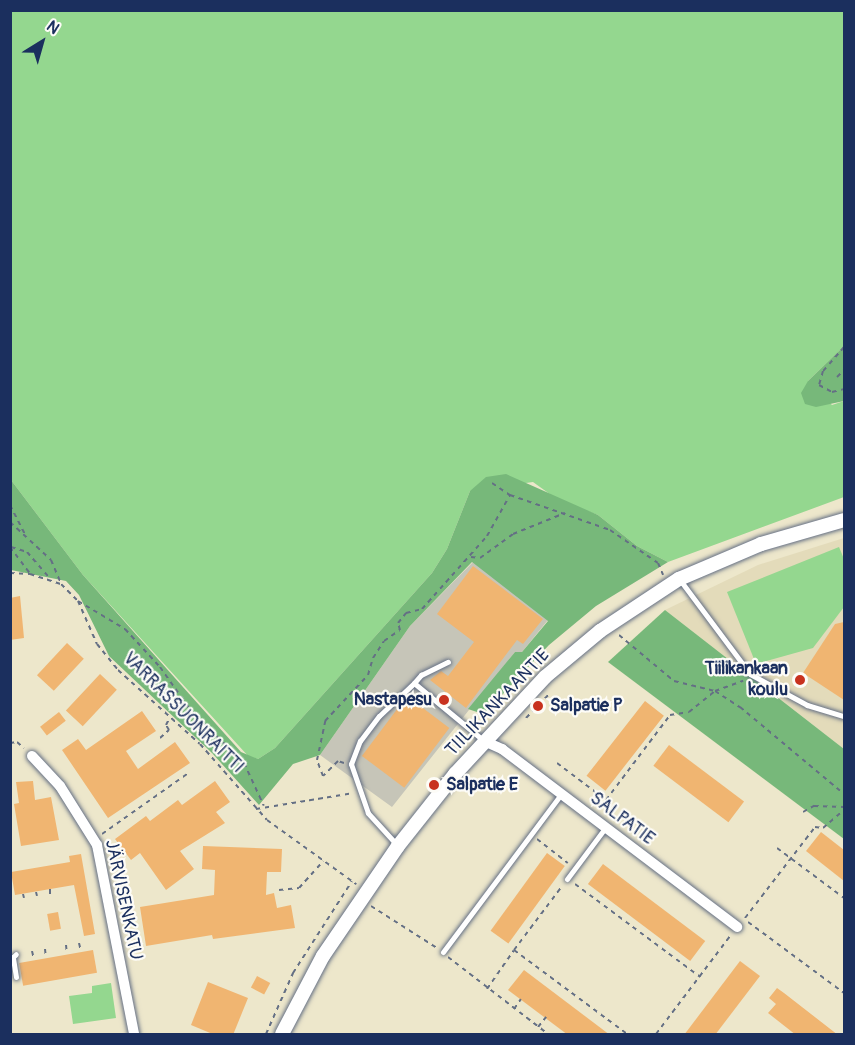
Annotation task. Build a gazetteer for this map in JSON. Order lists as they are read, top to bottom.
{
  "streets": {
    "street": ["TIILIKANKAANTIE", "SALPATIE", "JÄRVISENKATU"],
    "path": ["VARRASSUONRAITTI"]
  },
  "crossings": [
    ["TIILIKANKAANTIE", "VARRASSUONRAITTI"],
    ["TIILIKANKAANTIE", "SALPATIE"]
  ],
  "places": [
    "Tiilikankaan koulu",
    "Nastapesu",
    "Salpatie P",
    "Salpatie E"
  ],
  "north": "top right"
}
